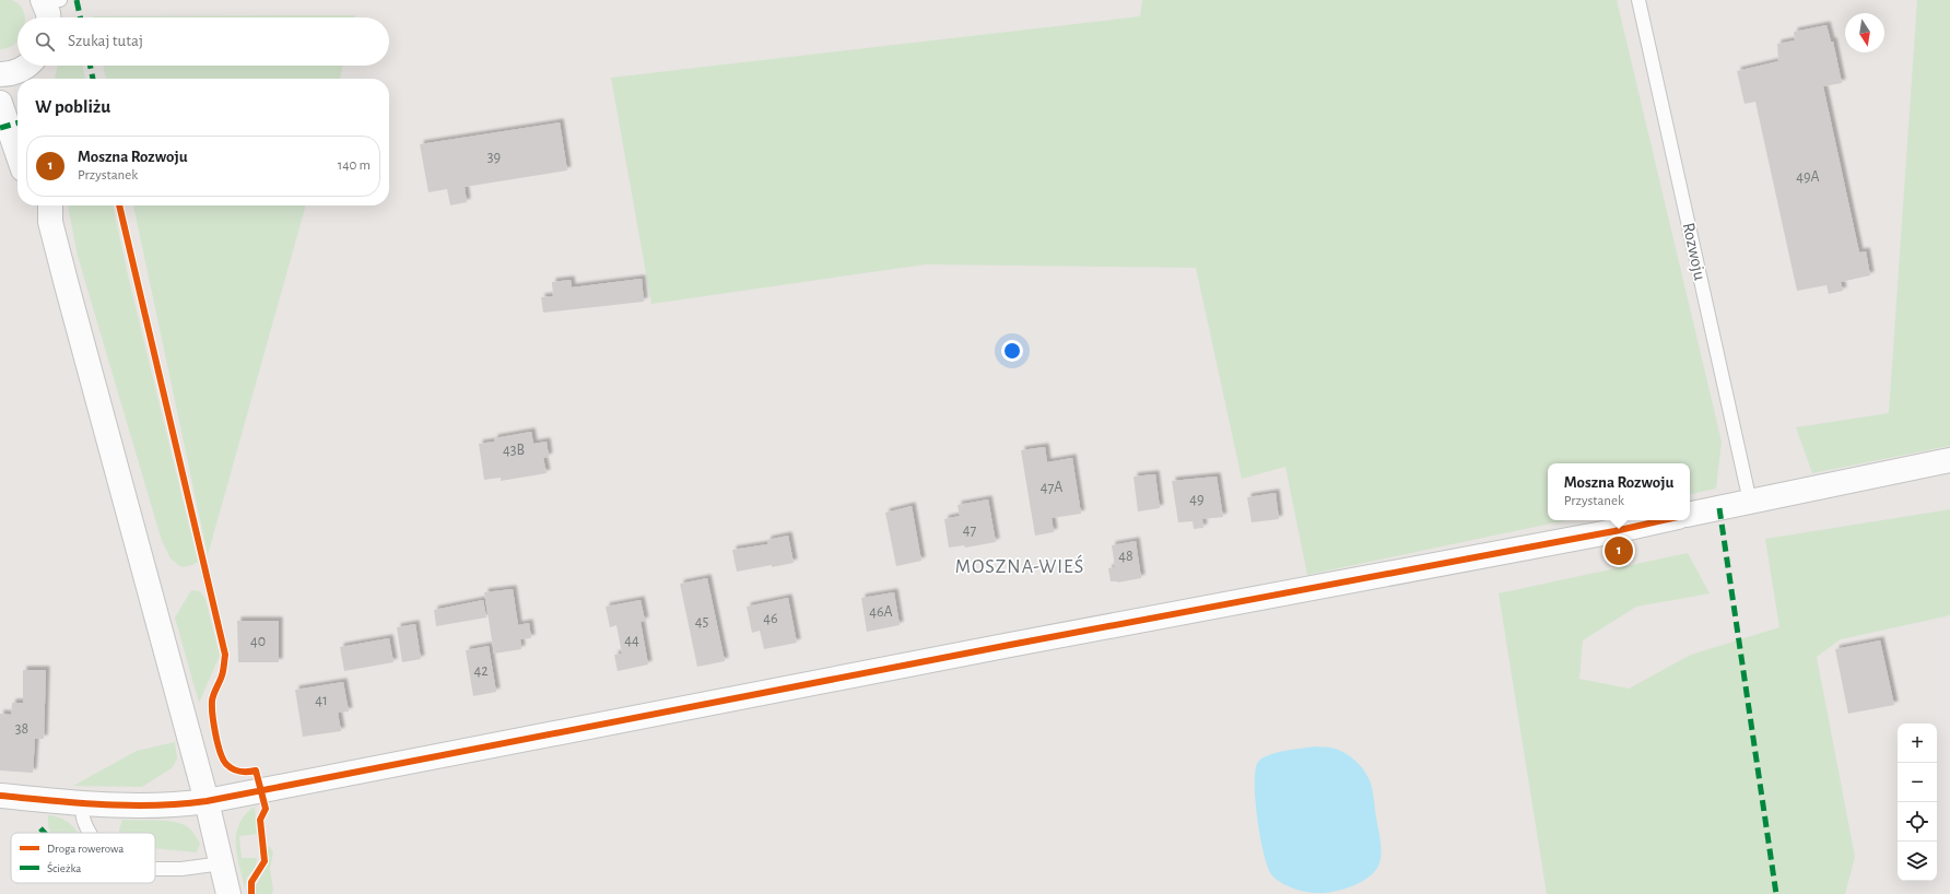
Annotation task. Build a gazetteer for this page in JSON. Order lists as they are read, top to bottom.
{
  "streets": {
    "lane": ["Rozwoju"]
  },
  "districts": ["MOSZNA-WIEŚ"],
  "house_numbers": [
    "39",
    "49A",
    "43B",
    "47A",
    "49",
    "47",
    "48",
    "46A",
    "46",
    "45",
    "44",
    "40",
    "42",
    "41",
    "38"
  ],
  "legend": ["Droga rowerowa", "Ścieżka"],
  "north": "bottom",
  "page": {
    "search": "Szukaj tutaj",
    "heading": "W pobliżu",
    "list": [
      {
        "mark": "1",
        "name": "Moszna Rozwoju",
        "note": "Przystanek",
        "value": "140 m"
      }
    ],
    "popup": ["Moszna Rozwoju", "Przystanek"],
    "pins": "1",
    "map_buttons": ["+", "−"]
  }
}
